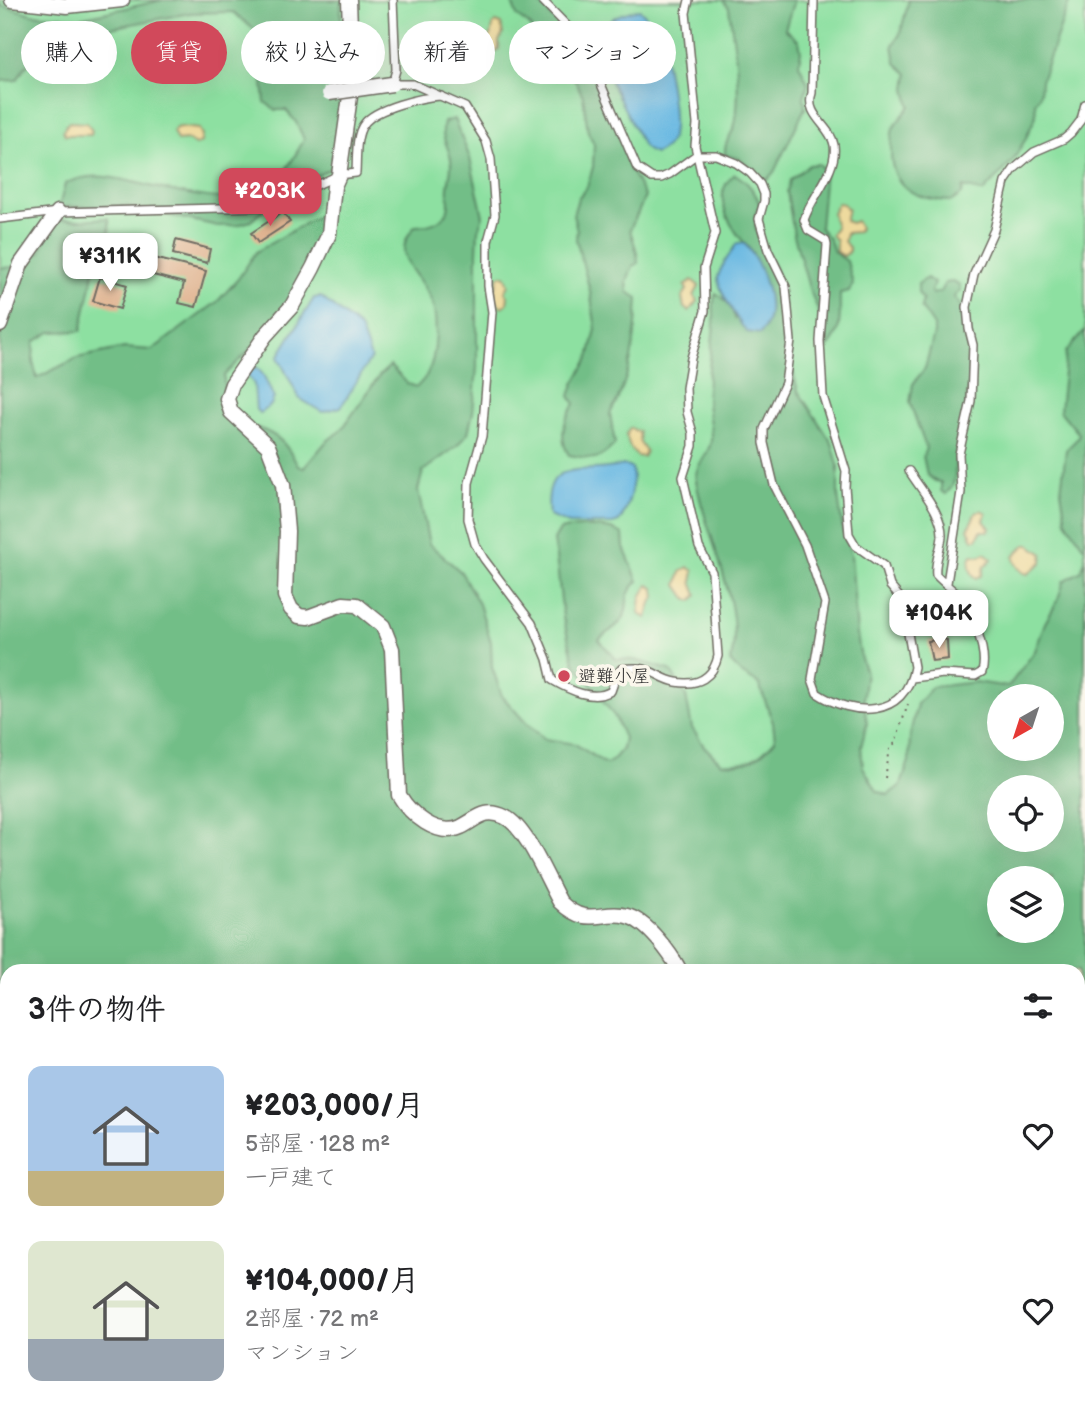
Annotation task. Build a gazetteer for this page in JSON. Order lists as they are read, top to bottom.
{
  "places": ["避難小屋"],
  "north": "bottom left",
  "page": {
    "chip": [
      "購入",
      "賃貸",
      "絞り込み",
      "新着",
      "マンション"
    ],
    "price": ["¥203K", "¥311K", "¥104K"],
    "heading": "3件の物件",
    "list": [
      {
        "name": "¥203,000/月",
        "note": "5部屋 · 128 m² · 一戸建て"
      },
      {
        "name": "¥104,000/月",
        "note": "2部屋 · 72 m² · マンション"
      }
    ]
  }
}
